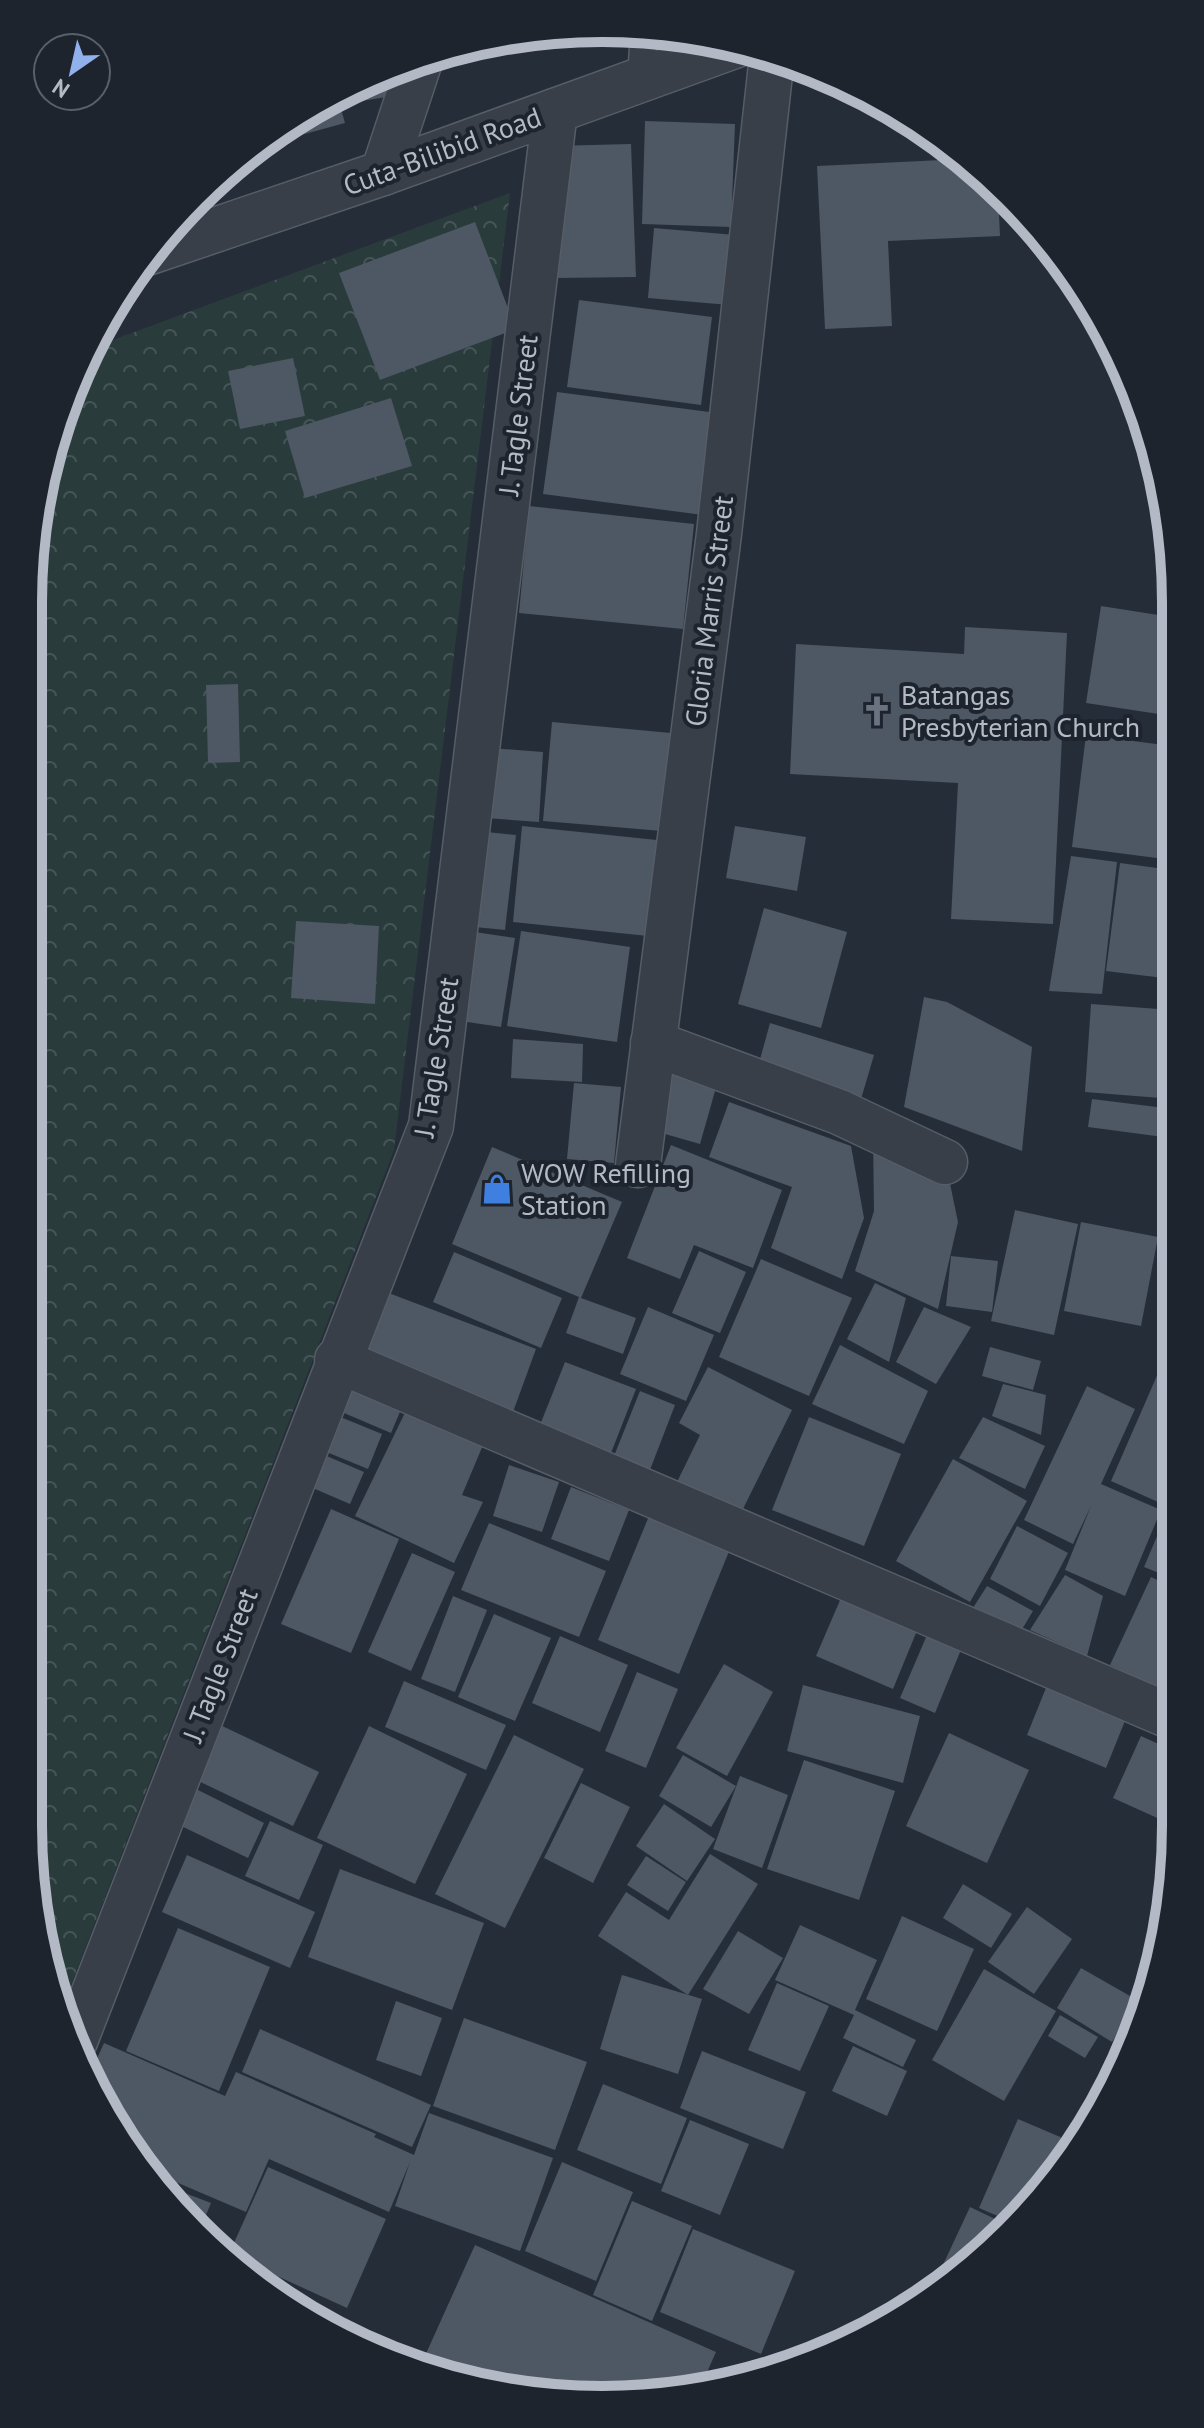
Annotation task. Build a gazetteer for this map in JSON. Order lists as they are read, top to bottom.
{
  "streets": {
    "street": ["Cuta-Bilibid Road", "J. Tagle Street", "Gloria Marris Street"]
  },
  "crossings": [
    ["Cuta-Bilibid Road", "J. Tagle Street"]
  ],
  "places": {
    "church": ["Batangas Presbyterian Church"],
    "shop": ["WOW Refilling Station"]
  },
  "north": "bottom left"
}
